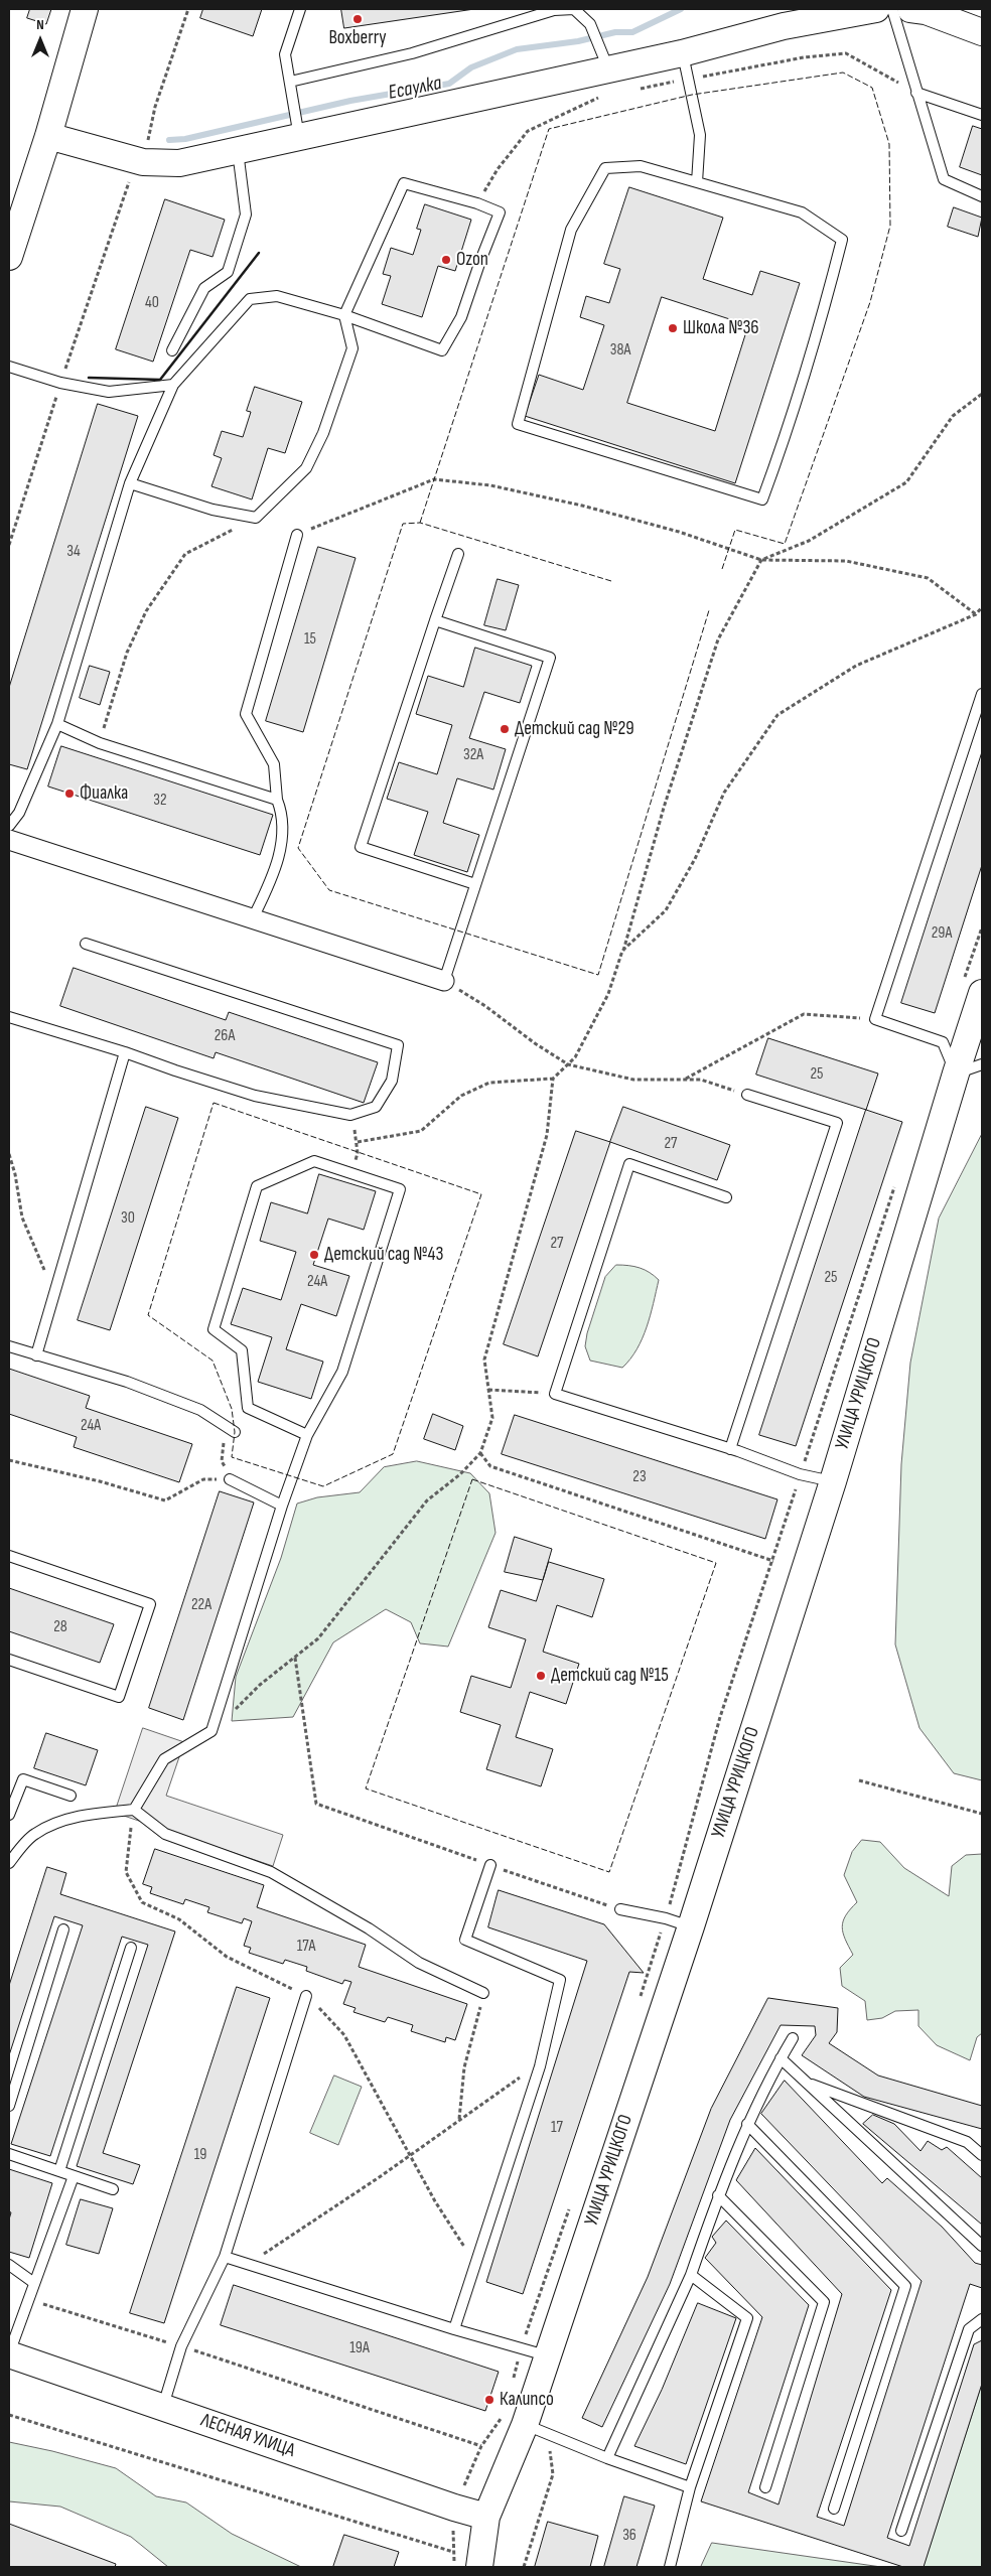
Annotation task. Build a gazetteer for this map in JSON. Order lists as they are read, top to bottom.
{
  "streets": {
    "street": ["УЛИЦА УРИЦКОГО", "ЛЕСНАЯ УЛИЦА"]
  },
  "crossings": [
    ["УЛИЦА УРИЦКОГО", "ЛЕСНАЯ УЛИЦА"]
  ],
  "water": ["Есаулка"],
  "places": [
    "Boxberry",
    "Ozon",
    "Школа №36",
    "Детский сад №29",
    "Фиалка",
    "Детский сад №43",
    "Детский сад №15",
    "Калипсо"
  ],
  "house_numbers": [
    "40",
    "38А",
    "34",
    "15",
    "32А",
    "32",
    "29А",
    "26А",
    "25",
    "27",
    "30",
    "27",
    "25",
    "24А",
    "24А",
    "23",
    "22А",
    "28",
    "17А",
    "17",
    "19",
    "19А",
    "36"
  ],
  "north": "top"
}
